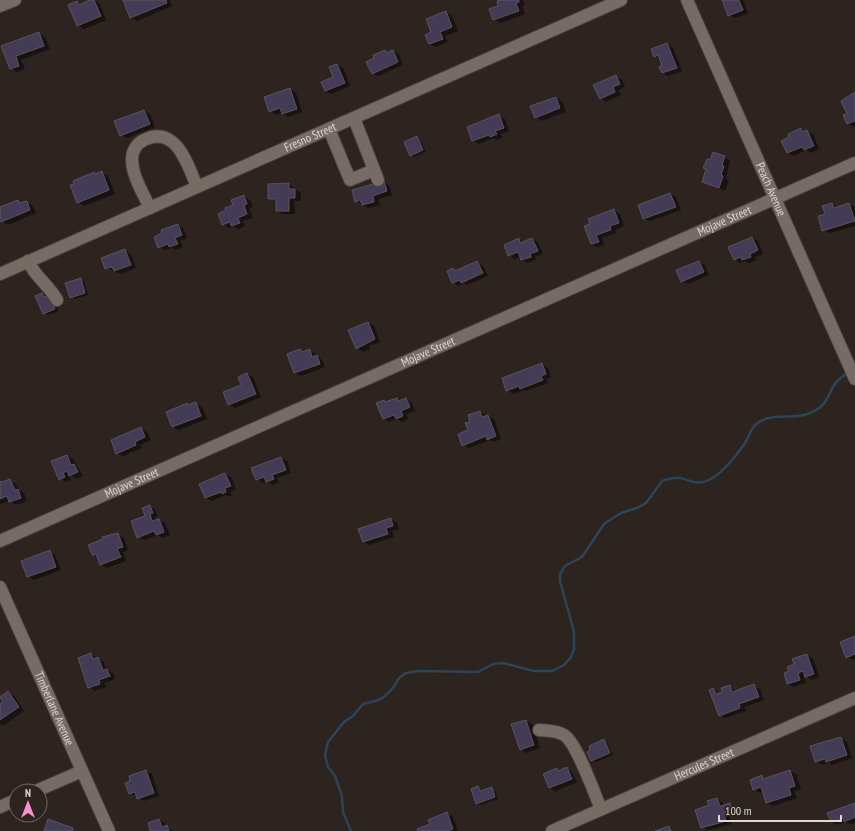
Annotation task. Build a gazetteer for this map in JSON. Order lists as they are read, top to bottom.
{
  "streets": {
    "street": [
      "Fresno Street",
      "Peach Avenue",
      "Mojave Street",
      "Timberlane Avenue",
      "Hercules Street"
    ]
  },
  "crossings": [
    ["Peach Avenue", "Mojave Street"]
  ],
  "scale_bar": "100 m",
  "north": "top"
}
